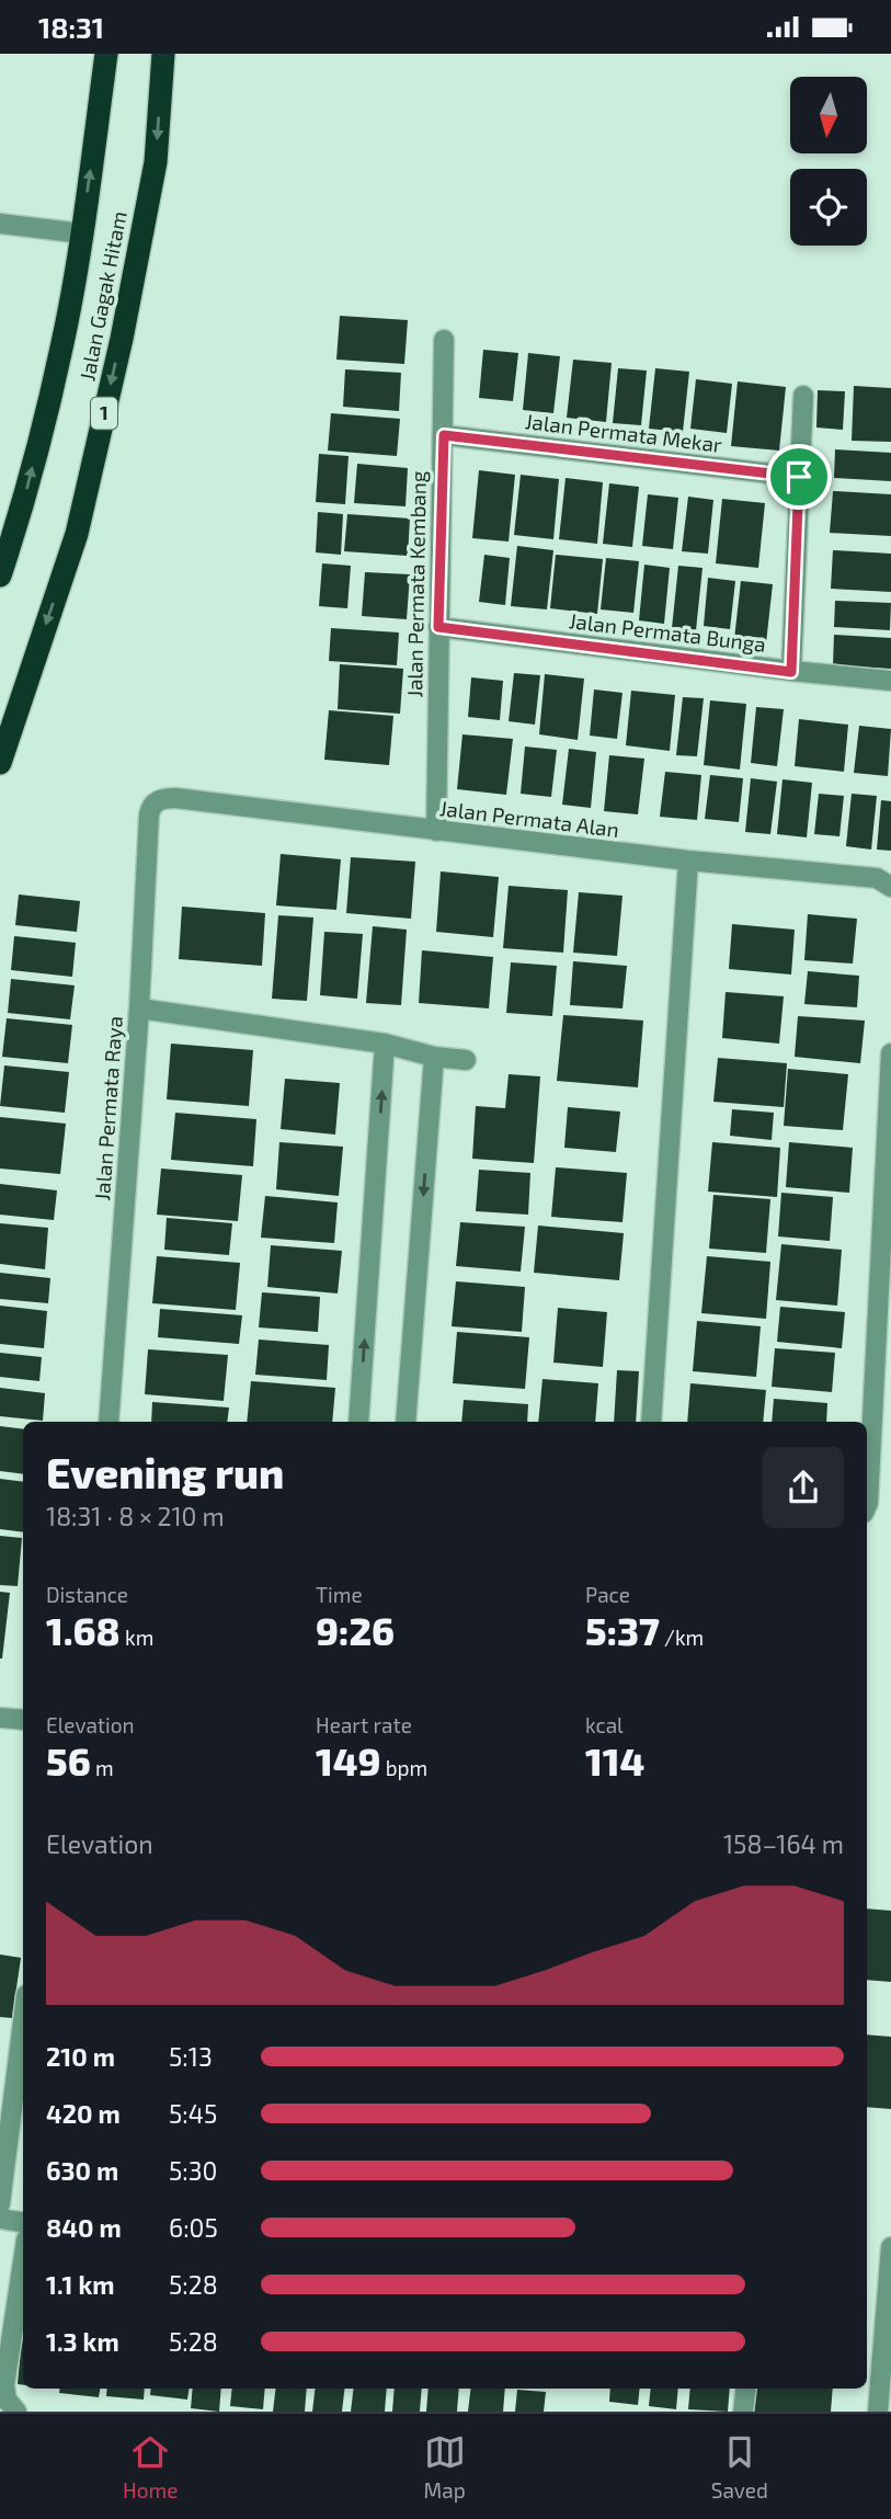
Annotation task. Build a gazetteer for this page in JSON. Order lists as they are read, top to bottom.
{
  "streets": {
    "highway": ["Jalan Gagak Hitam", "1"],
    "street": [
      "Jalan Permata Mekar",
      "Jalan Permata Kembang",
      "Jalan Permata Bunga",
      "Jalan Permata Alan",
      "Jalan Permata Raya"
    ]
  },
  "crossings": [
    ["Jalan Permata Mekar", "Jalan Permata Kembang"],
    ["Jalan Permata Kembang", "Jalan Permata Bunga"],
    ["Jalan Permata Kembang", "Jalan Permata Alan"],
    ["Jalan Permata Alan", "Jalan Permata Raya"]
  ],
  "north": "bottom",
  "page": {
    "status": "18:31",
    "heading": ["Evening run", "18:31 · 8 × 210 m"],
    "stats": [
      ["Distance", "1.68 km"],
      ["Time", "9:26"],
      ["Pace", "5:37 /km"],
      ["Elevation", "56 m"],
      ["Heart rate", "149 bpm"],
      ["kcal", "114"]
    ],
    "chart": ["Elevation", "158–164 m"],
    "list": [
      {
        "name": "210 m",
        "note": "5:13"
      },
      {
        "name": "420 m",
        "note": "5:45"
      },
      {
        "name": "630 m",
        "note": "5:30"
      },
      {
        "name": "840 m",
        "note": "6:05"
      },
      {
        "name": "1.1 km",
        "note": "5:28"
      },
      {
        "name": "1.3 km",
        "note": "5:28"
      }
    ],
    "tabs": ["Home", "Map", "Saved"]
  }
}
